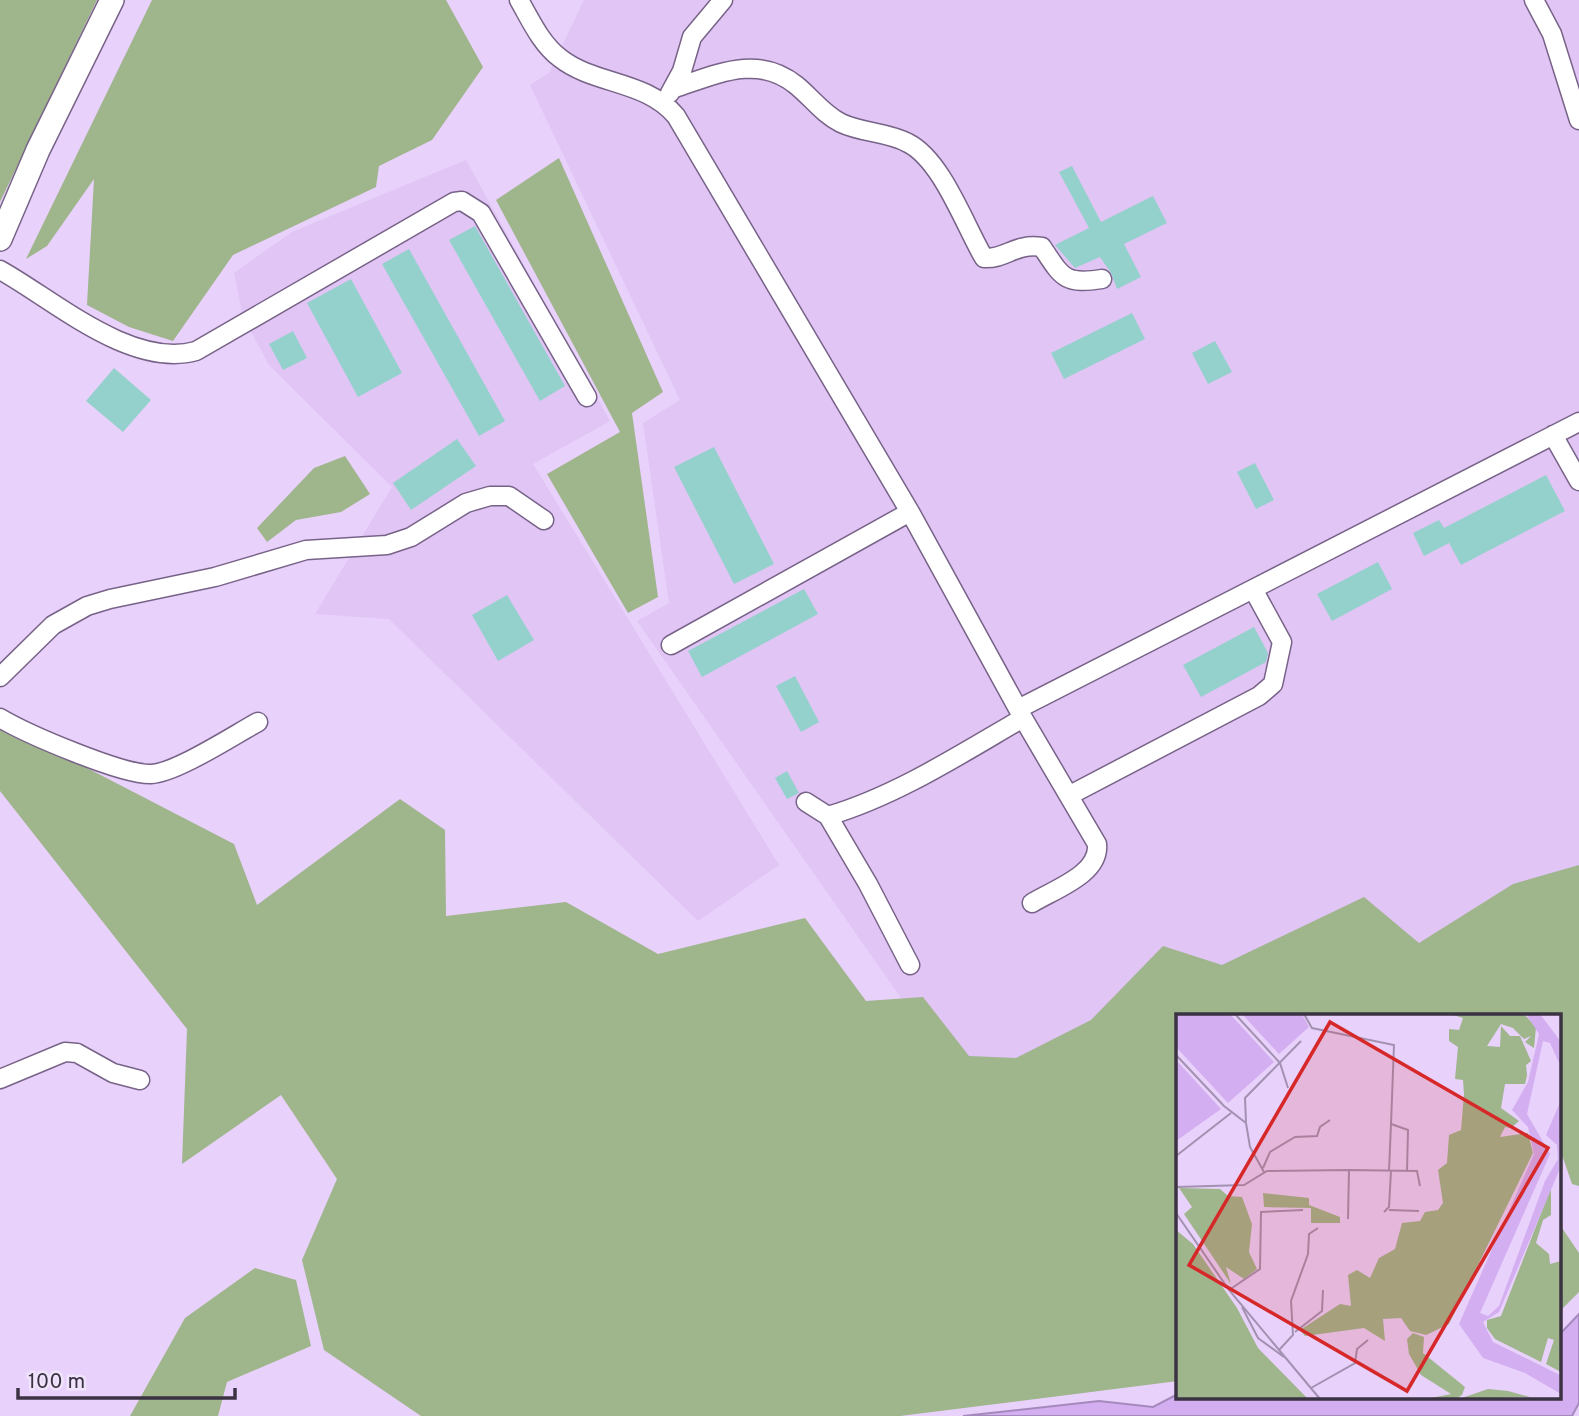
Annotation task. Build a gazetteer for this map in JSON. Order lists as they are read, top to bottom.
{
  "scale_bar": "100 m"
}
